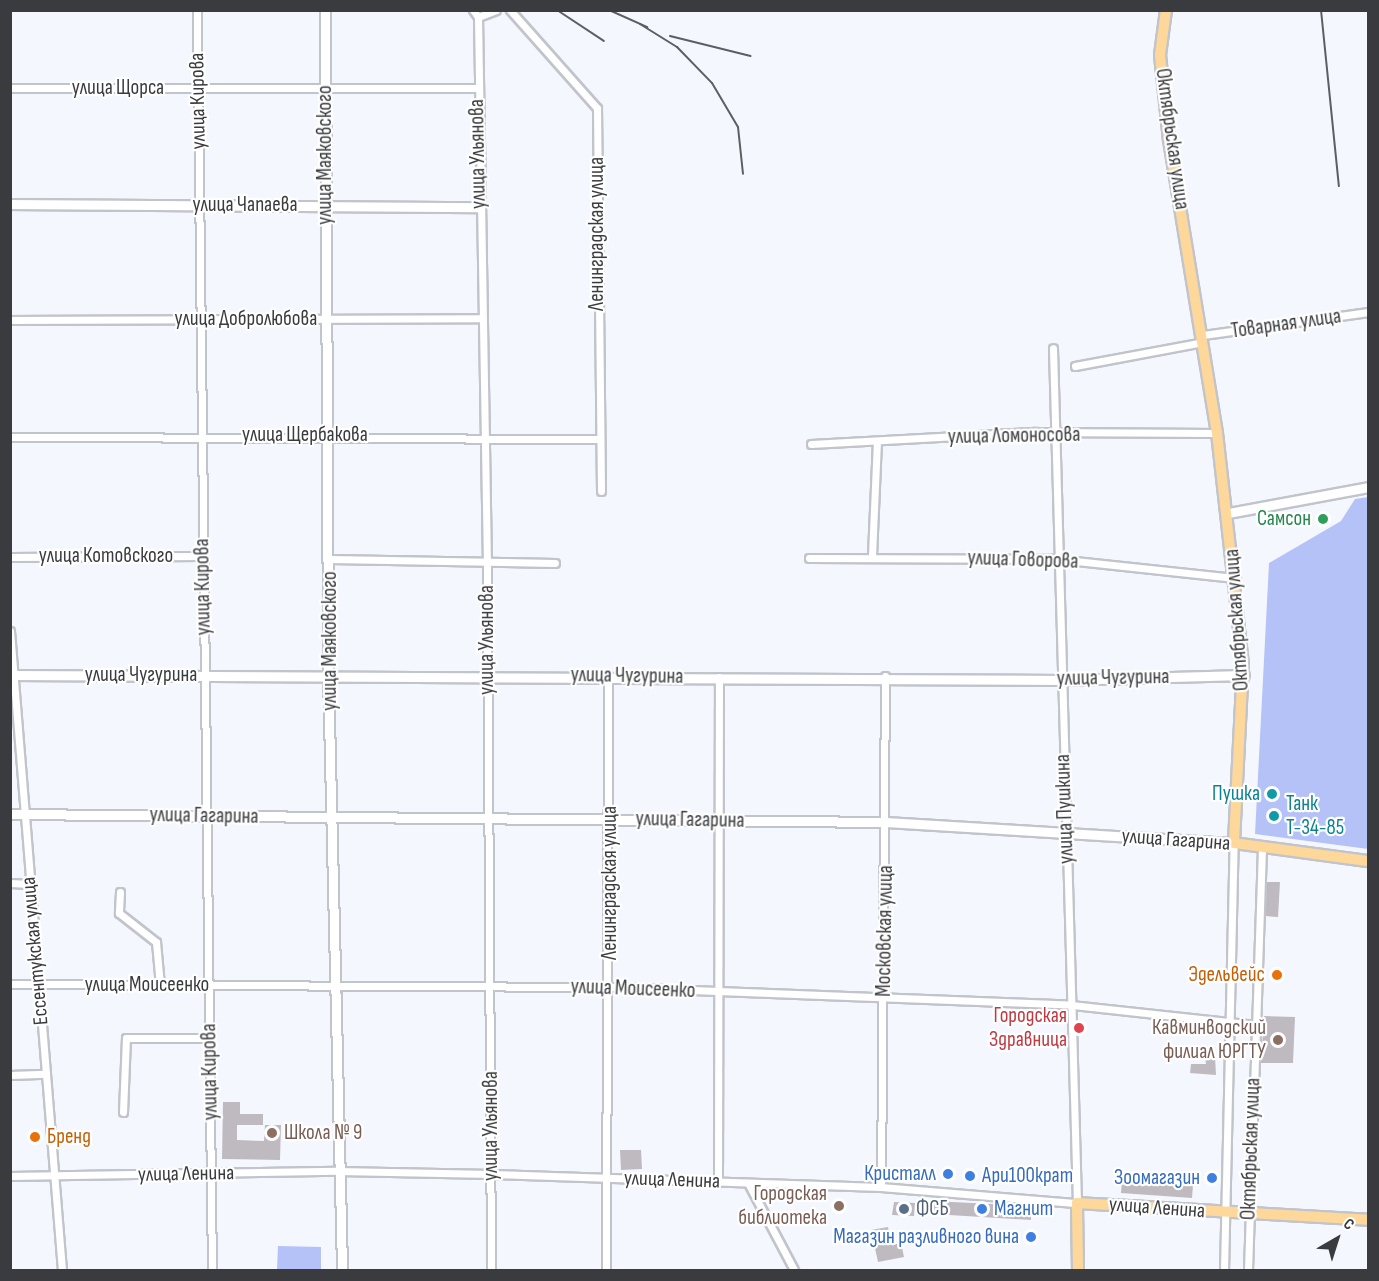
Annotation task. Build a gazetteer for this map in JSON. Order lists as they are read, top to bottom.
{
  "streets": {
    "main road": [
      "Октябрьская улица",
      "улица Пушкина",
      "улица Гагарина",
      "улица Ленина"
    ],
    "street": [
      "улица Щорса",
      "улица Кирова",
      "улица Ульянова",
      "улица Маяковского",
      "улица Чапаева",
      "Ленинградская улица",
      "улица Добролюбова",
      "Товарная улица",
      "улица Щербакова",
      "улица Ломоносова",
      "улица Котовского",
      "улица Говорова",
      "улица Чугурина",
      "Московская улица",
      "Ессентукская улица",
      "улица Моисеенко"
    ]
  },
  "crossings": [
    ["улица Щорса", "улица Кирова"],
    ["улица Щорса", "улица Ульянова"],
    ["улица Щорса", "улица Маяковского"],
    ["улица Кирова", "улица Чапаева"],
    ["улица Кирова", "улица Добролюбова"],
    ["улица Кирова", "улица Щербакова"],
    ["улица Кирова", "улица Котовского"],
    ["улица Кирова", "улица Чугурина"],
    ["улица Кирова", "улица Гагарина"],
    ["улица Кирова", "улица Моисеенко"],
    ["улица Кирова", "улица Ленина"],
    ["Октябрьская улица", "Товарная улица"],
    ["Октябрьская улица", "улица Ломоносова"],
    ["Октябрьская улица", "улица Говорова"],
    ["Октябрьская улица", "улица Чугурина"],
    ["Октябрьская улица", "улица Гагарина"],
    ["Октябрьская улица", "улица Моисеенко"],
    ["Октябрьская улица", "улица Ленина"],
    ["улица Ульянова", "улица Чапаева"],
    ["улица Ульянова", "улица Добролюбова"],
    ["улица Ульянова", "улица Щербакова"],
    ["улица Ульянова", "улица Чугурина"],
    ["улица Ульянова", "улица Гагарина"],
    ["улица Ульянова", "улица Моисеенко"],
    ["улица Ульянова", "улица Ленина"],
    ["улица Маяковского", "улица Чапаева"],
    ["улица Маяковского", "улица Добролюбова"],
    ["улица Маяковского", "улица Щербакова"],
    ["улица Маяковского", "улица Чугурина"],
    ["улица Маяковского", "улица Гагарина"],
    ["улица Маяковского", "улица Моисеенко"],
    ["улица Маяковского", "улица Ленина"],
    ["Ленинградская улица", "улица Щербакова"],
    ["Ленинградская улица", "улица Чугурина"],
    ["Ленинградская улица", "улица Гагарина"],
    ["Ленинградская улица", "улица Моисеенко"],
    ["Ленинградская улица", "улица Ленина"],
    ["улица Ломоносова", "улица Пушкина"],
    ["улица Говорова", "улица Пушкина"],
    ["улица Чугурина", "улица Пушкина"],
    ["улица Чугурина", "Московская улица"],
    ["улица Чугурина", "Ессентукская улица"],
    ["улица Пушкина", "улица Гагарина"],
    ["улица Пушкина", "улица Моисеенко"],
    ["улица Пушкина", "улица Ленина"],
    ["улица Гагарина", "Московская улица"],
    ["улица Гагарина", "Ессентукская улица"],
    ["Московская улица", "улица Моисеенко"],
    ["Московская улица", "улица Ленина"],
    ["Ессентукская улица", "улица Моисеенко"],
    ["Ессентукская улица", "улица Ленина"]
  ],
  "places": [
    "Самсон",
    "Пушка",
    "Танк Т-34-85",
    "Эдельвейс",
    "Городская Здравница",
    "Кавминводский филиал ЮРГТУ",
    "Школа № 9",
    "Бренд",
    "Кристалл",
    "Ари100крат",
    "Зоомагазин",
    "Городская библиотека",
    "ФСБ",
    "Магнит",
    "Магазин разливного вина"
  ],
  "north": "top right"
}
